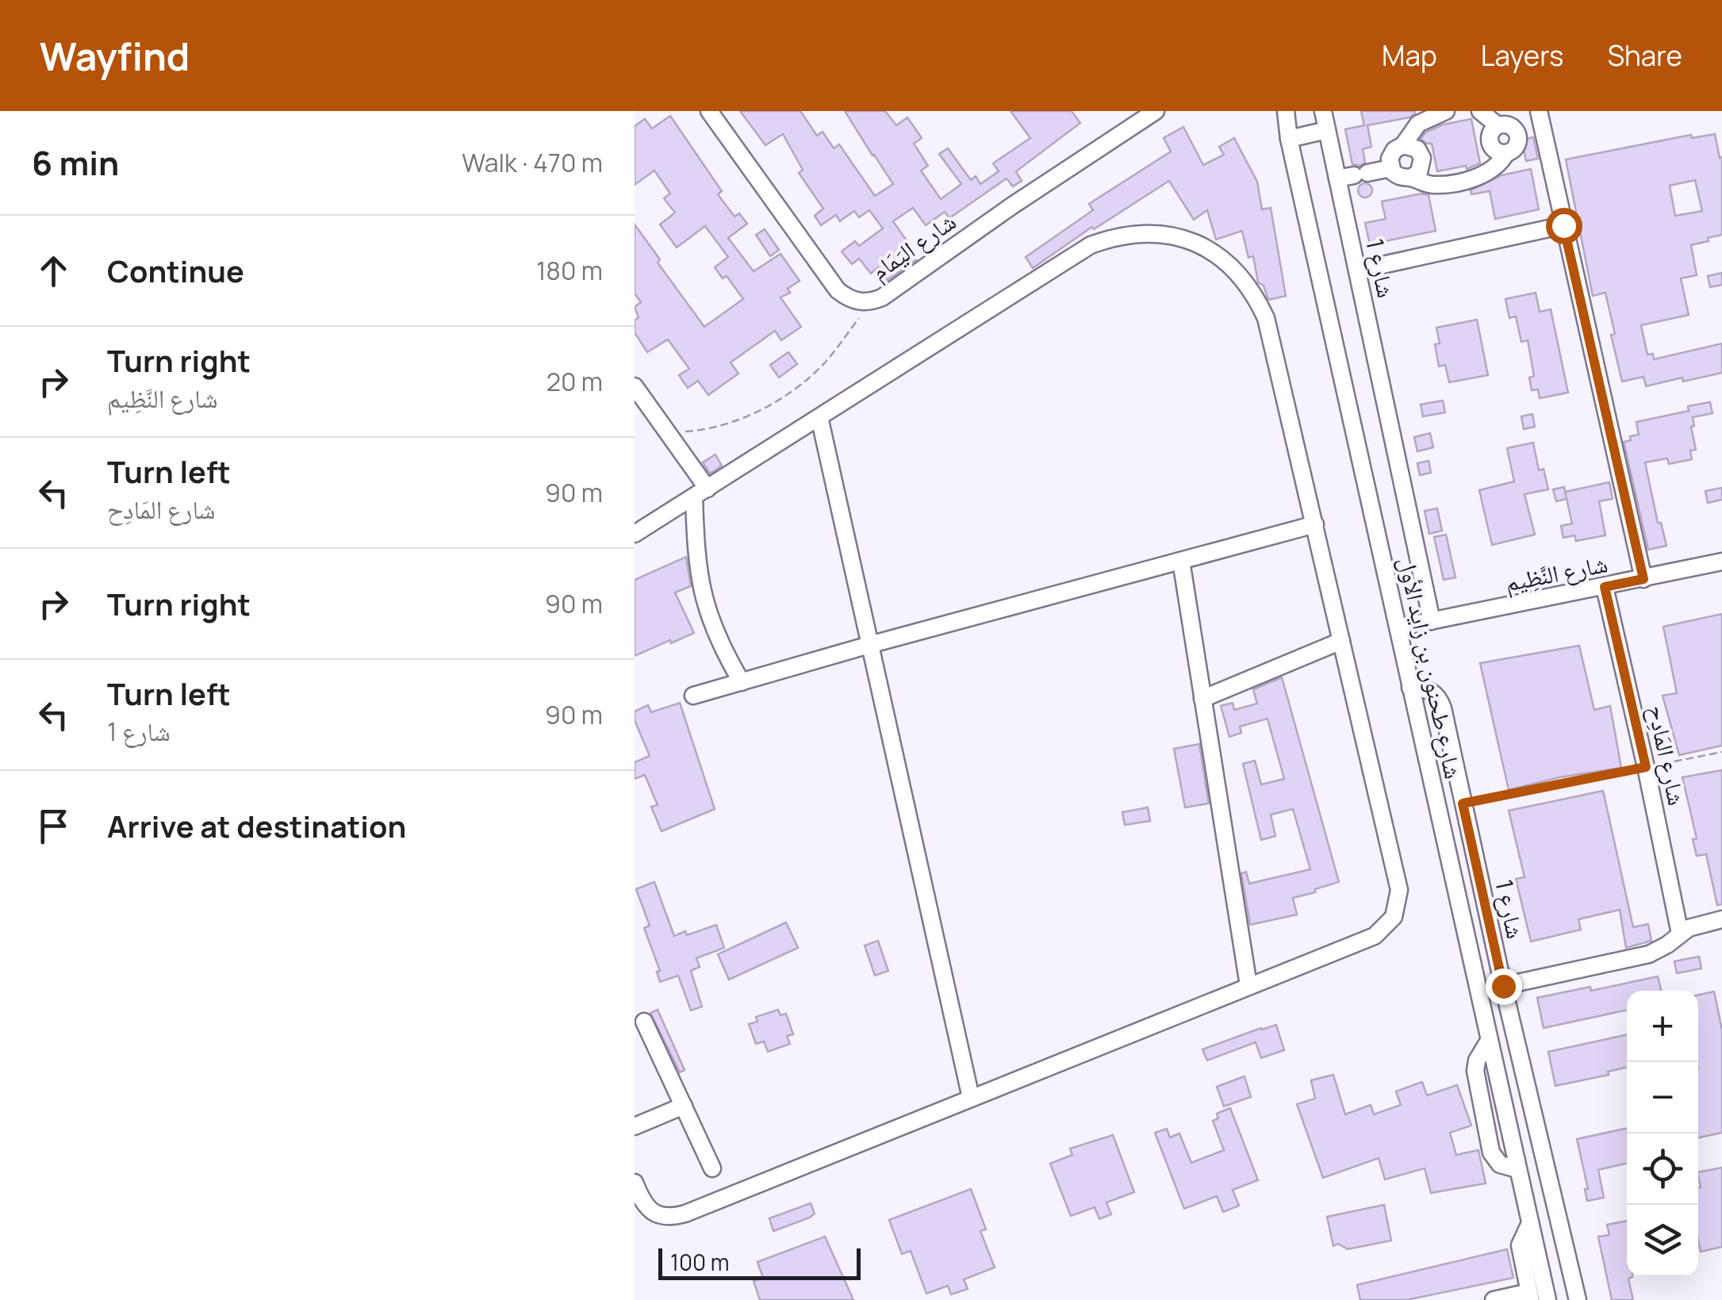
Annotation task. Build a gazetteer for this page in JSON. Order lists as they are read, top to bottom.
{
  "streets": {
    "street": [
      "شارع اليَمَام",
      "شارع 1",
      "شارع النَّظِيم",
      "شارع طحنون بن زايد الأول",
      "شارع المَادِح"
    ]
  },
  "crossings": [
    ["شارع 1", "شارع النَّظِيم"],
    ["شارع 1", "شارع طحنون بن زايد الأول"],
    ["شارع النَّظِيم", "شارع طحنون بن زايد الأول"],
    ["شارع النَّظِيم", "شارع المَادِح"]
  ],
  "scale_bar": "100 m",
  "page": {
    "header": "Wayfind",
    "nav": ["Map", "Layers", "Share"],
    "heading": ["6 min", "Walk · 470 m"],
    "list": [
      ["Continue", "180 m"],
      ["Turn right", "شارع النَّظِيم", "20 m"],
      ["Turn left", "شارع المَادِح", "90 m"],
      ["Turn right", "90 m"],
      ["Turn left", "شارع 1", "90 m"],
      "Arrive at destination"
    ],
    "map_buttons": ["+", "−"],
    "scale": "100 m"
  }
}
